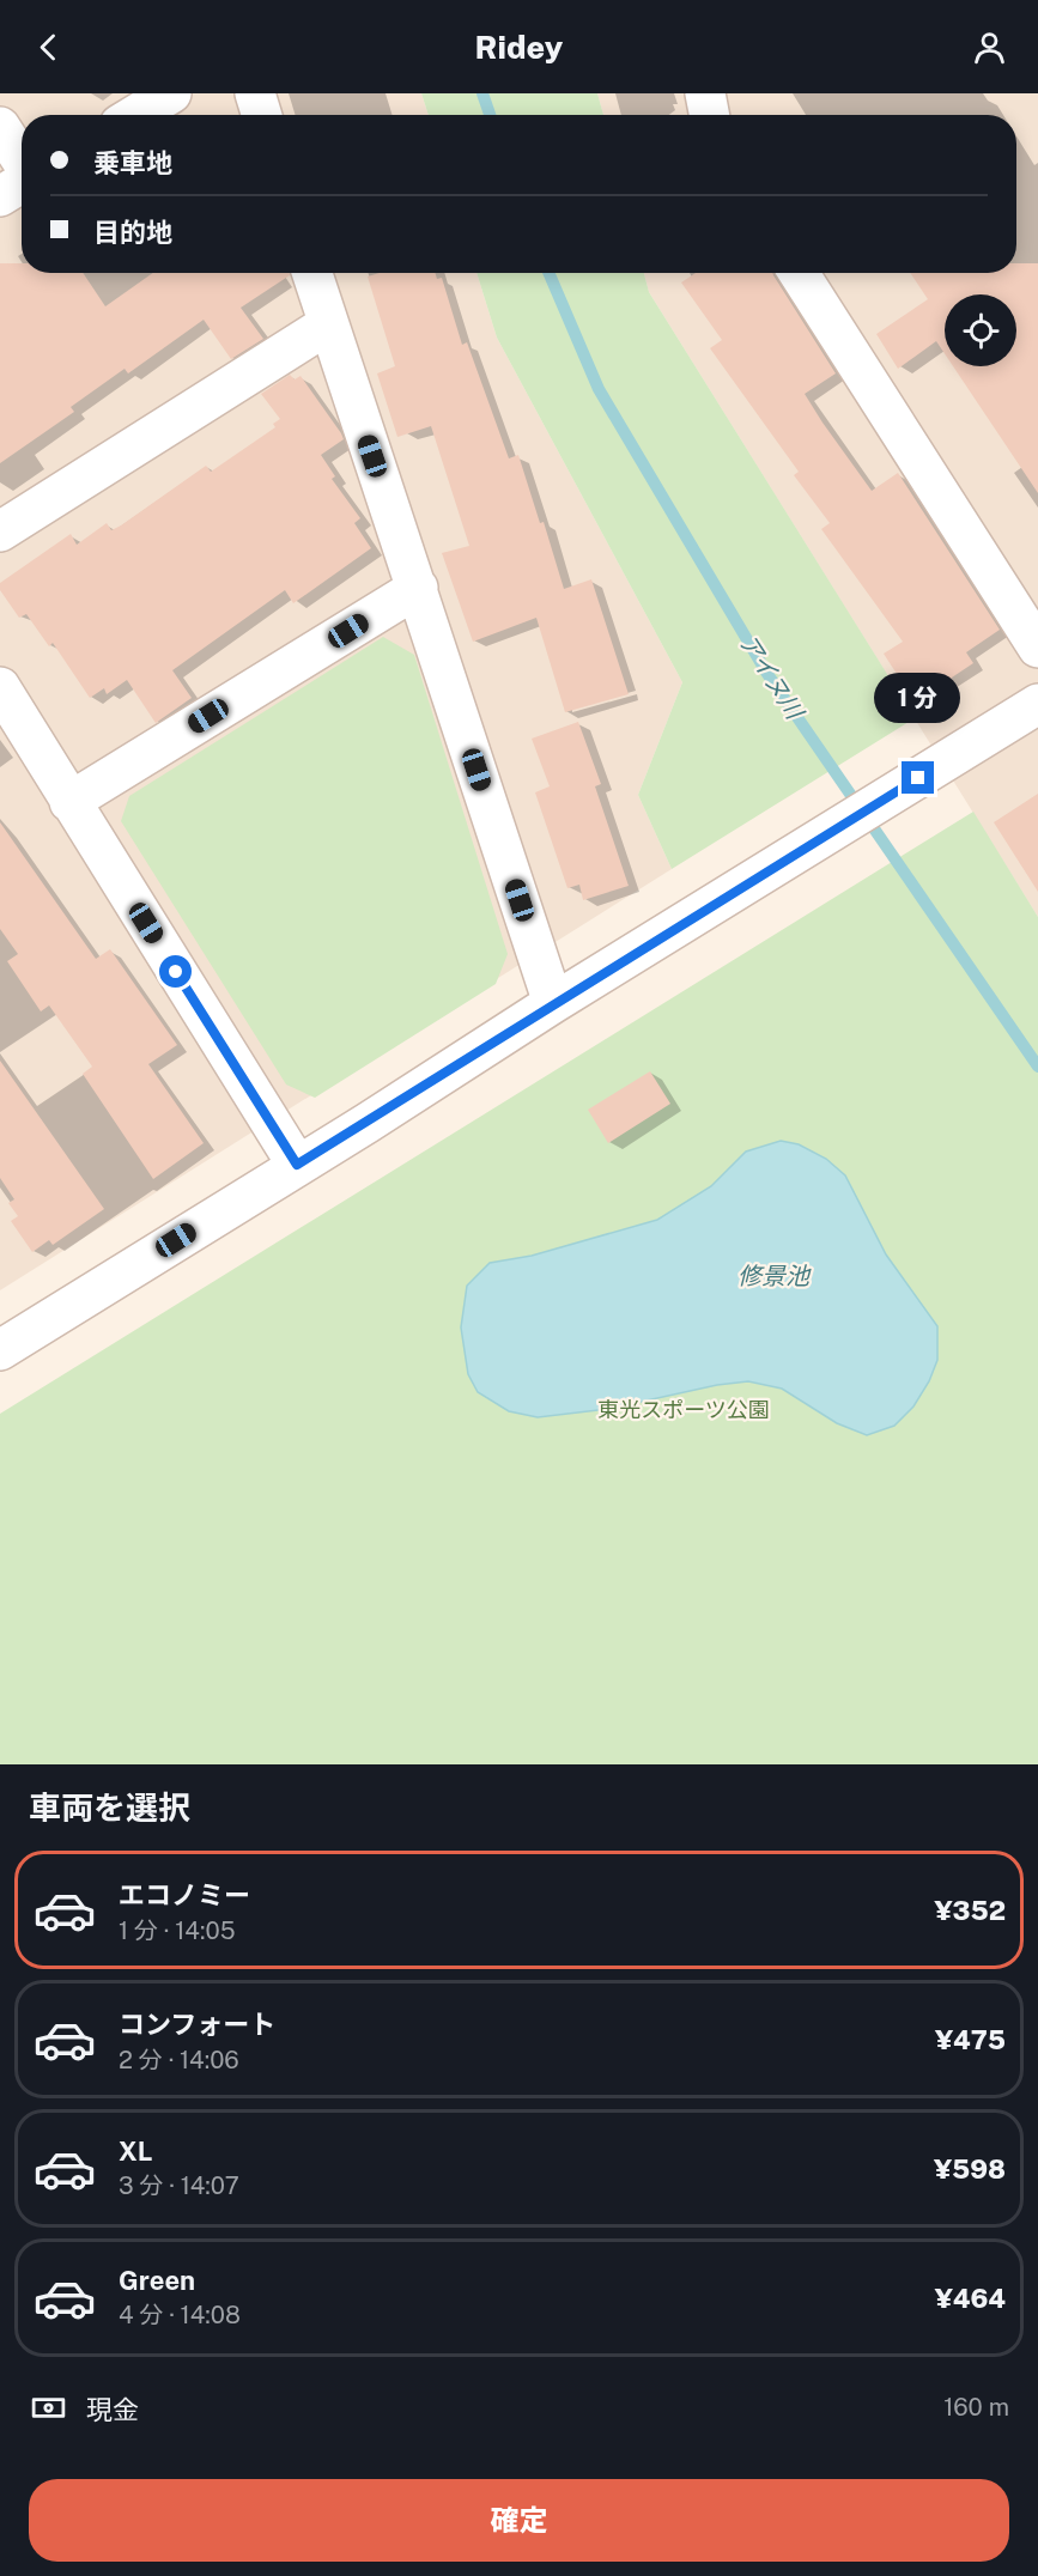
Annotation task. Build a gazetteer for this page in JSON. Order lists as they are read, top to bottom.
{
  "water": ["アイヌ川", "修景池"],
  "parks": ["東光スポーツ公園"],
  "page": {
    "header": "Ridey",
    "banner": ["乗車地", "目的地"],
    "bubble": "1 分",
    "heading": "車両を選択",
    "list": [
      {
        "name": "エコノミー",
        "note": "1 分 · 14:05",
        "value": "¥352"
      },
      {
        "name": "コンフォート",
        "note": "2 分 · 14:06",
        "value": "¥475"
      },
      {
        "name": "XL",
        "note": "3 分 · 14:07",
        "value": "¥598"
      },
      {
        "name": "Green",
        "note": "4 分 · 14:08",
        "value": "¥464"
      }
    ],
    "pay": ["現金", "160 m"],
    "buttons": "確定"
  }
}
